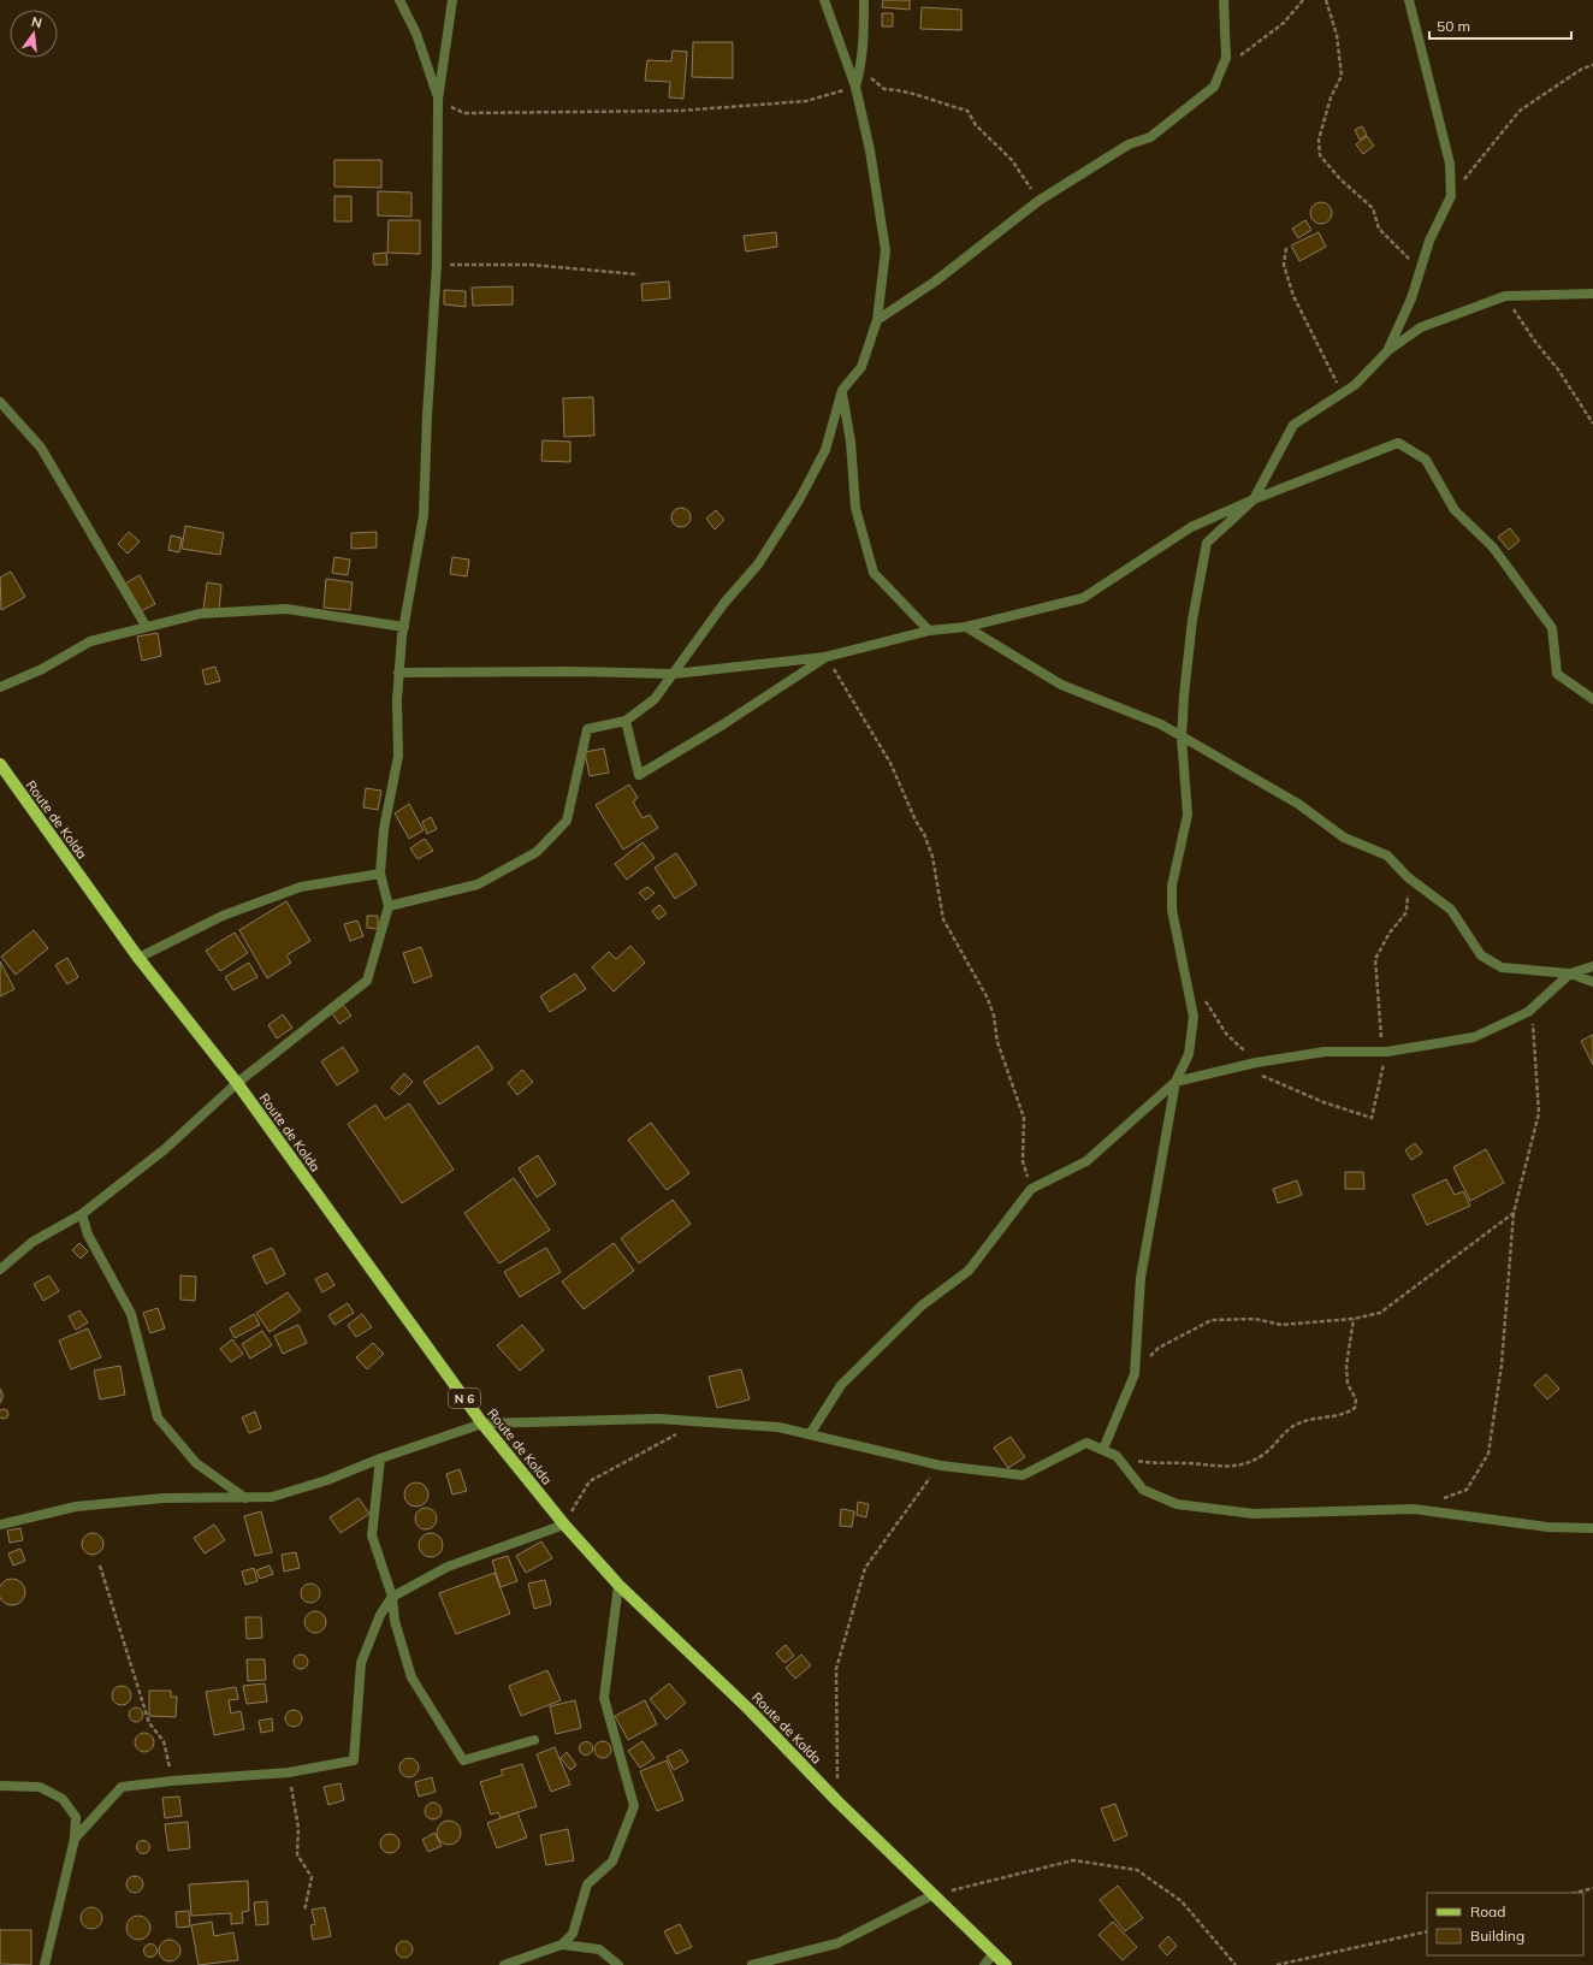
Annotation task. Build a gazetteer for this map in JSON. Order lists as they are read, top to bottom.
{
  "streets": {
    "main road": ["Route de Kolda", "N 6"]
  },
  "legend": ["Road", "Building"],
  "scale_bar": "50 m",
  "north": "top"
}
